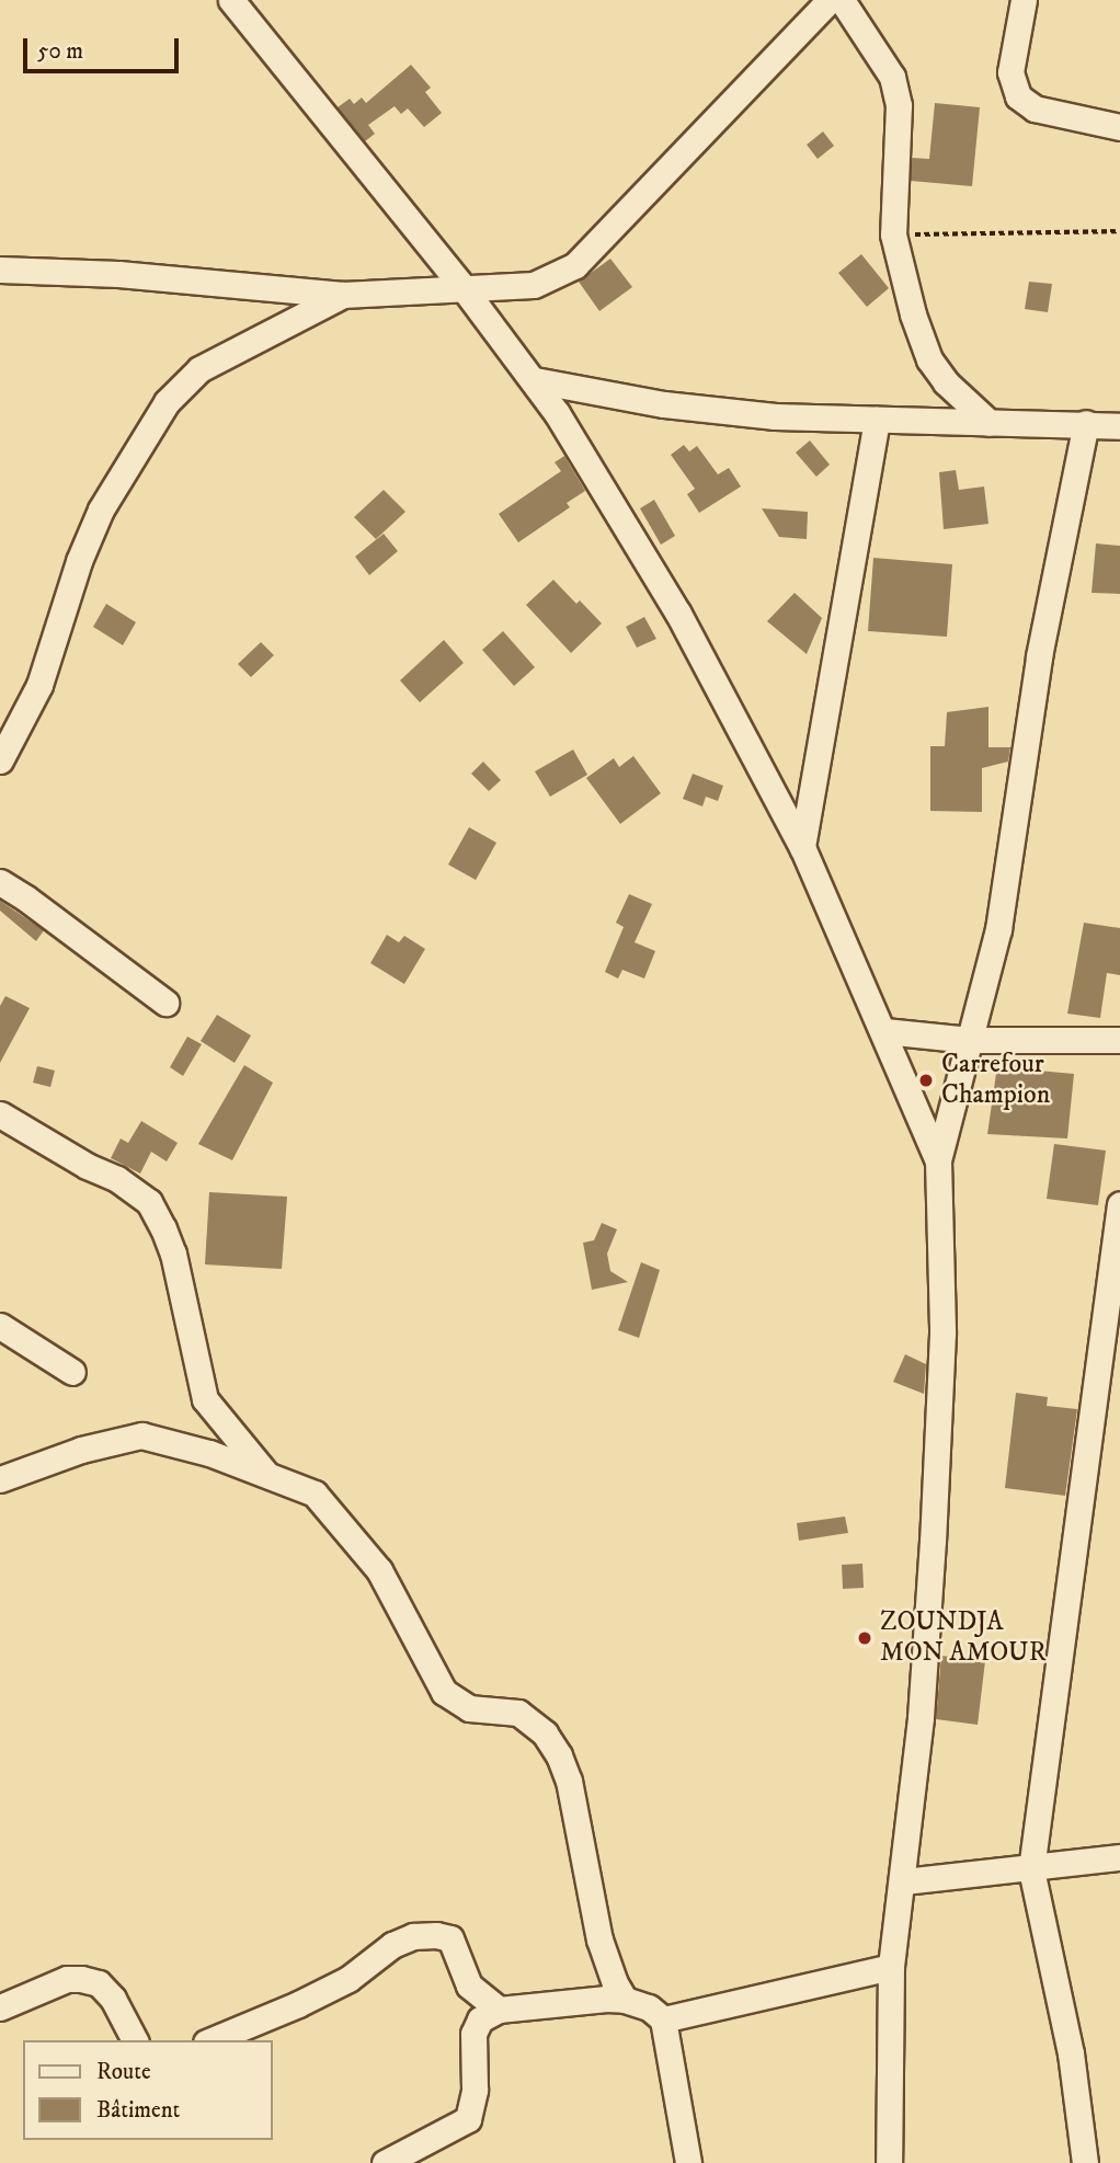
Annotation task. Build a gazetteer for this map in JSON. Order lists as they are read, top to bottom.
{
  "places": ["Carrefour Champion", "ZOUNDJA MON AMOUR"],
  "legend": ["Route", "Bâtiment"],
  "scale_bar": "50 m"
}
